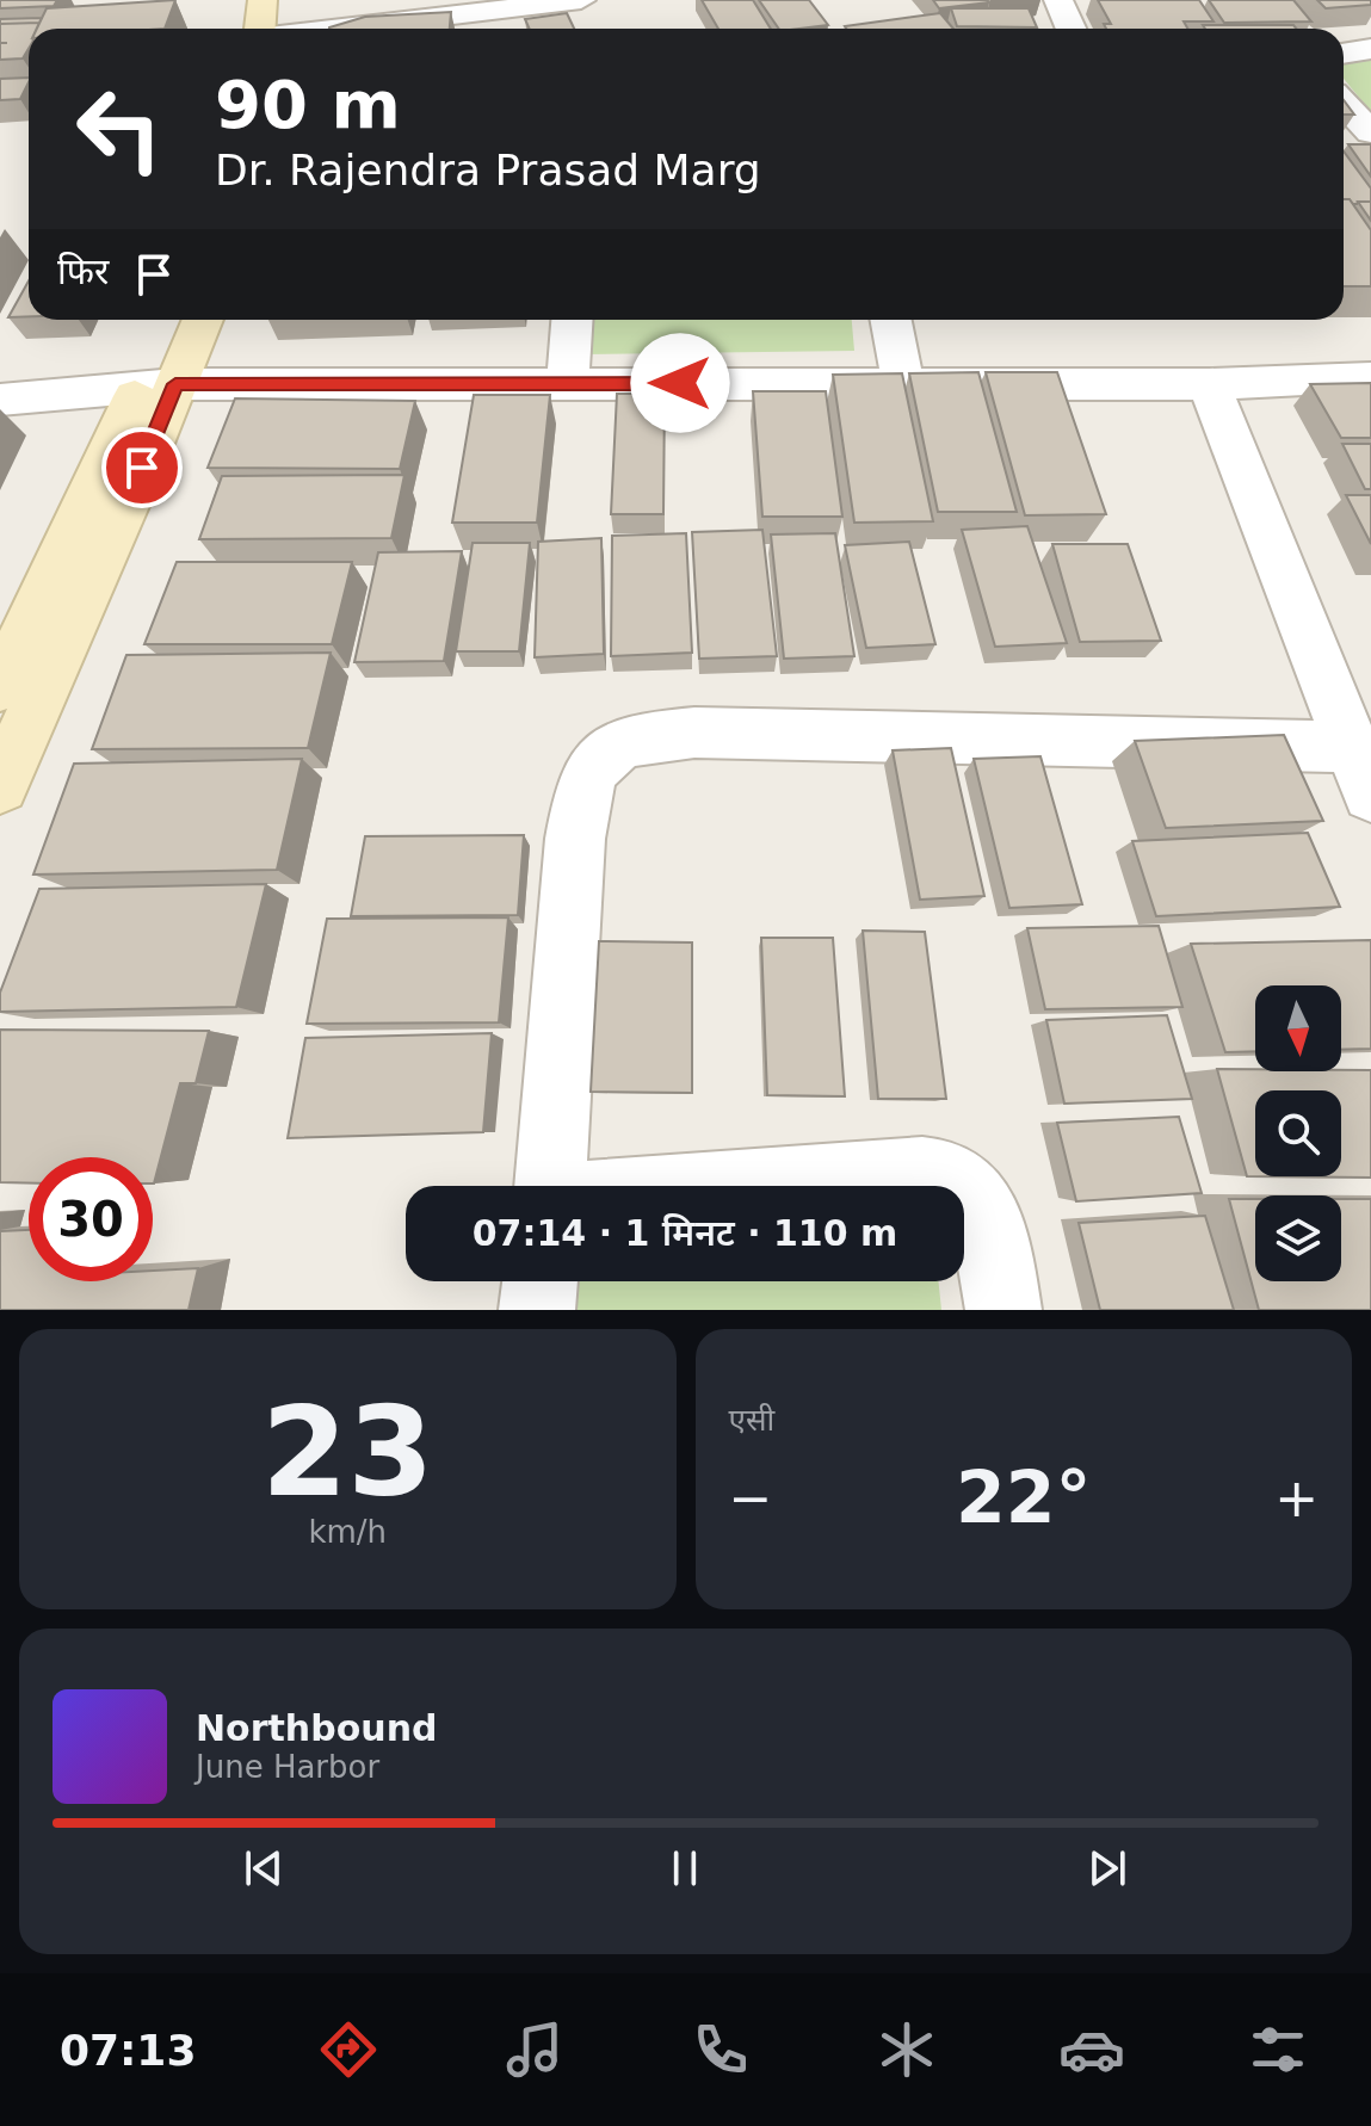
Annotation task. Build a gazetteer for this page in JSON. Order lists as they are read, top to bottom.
{
  "north": "bottom",
  "page": {
    "turn": ["90 m", "Dr. Rajendra Prasad Marg"],
    "then": "फिर",
    "limit": "30",
    "trip": "07:14 · 1 मिनट · 110 m",
    "tile": [
      ["23", "km/h"],
      "एसी"
    ],
    "heat": ["−", "22°", "+"],
    "song": ["Northbound", "June Harbor"],
    "tabs": "07:13"
  }
}
